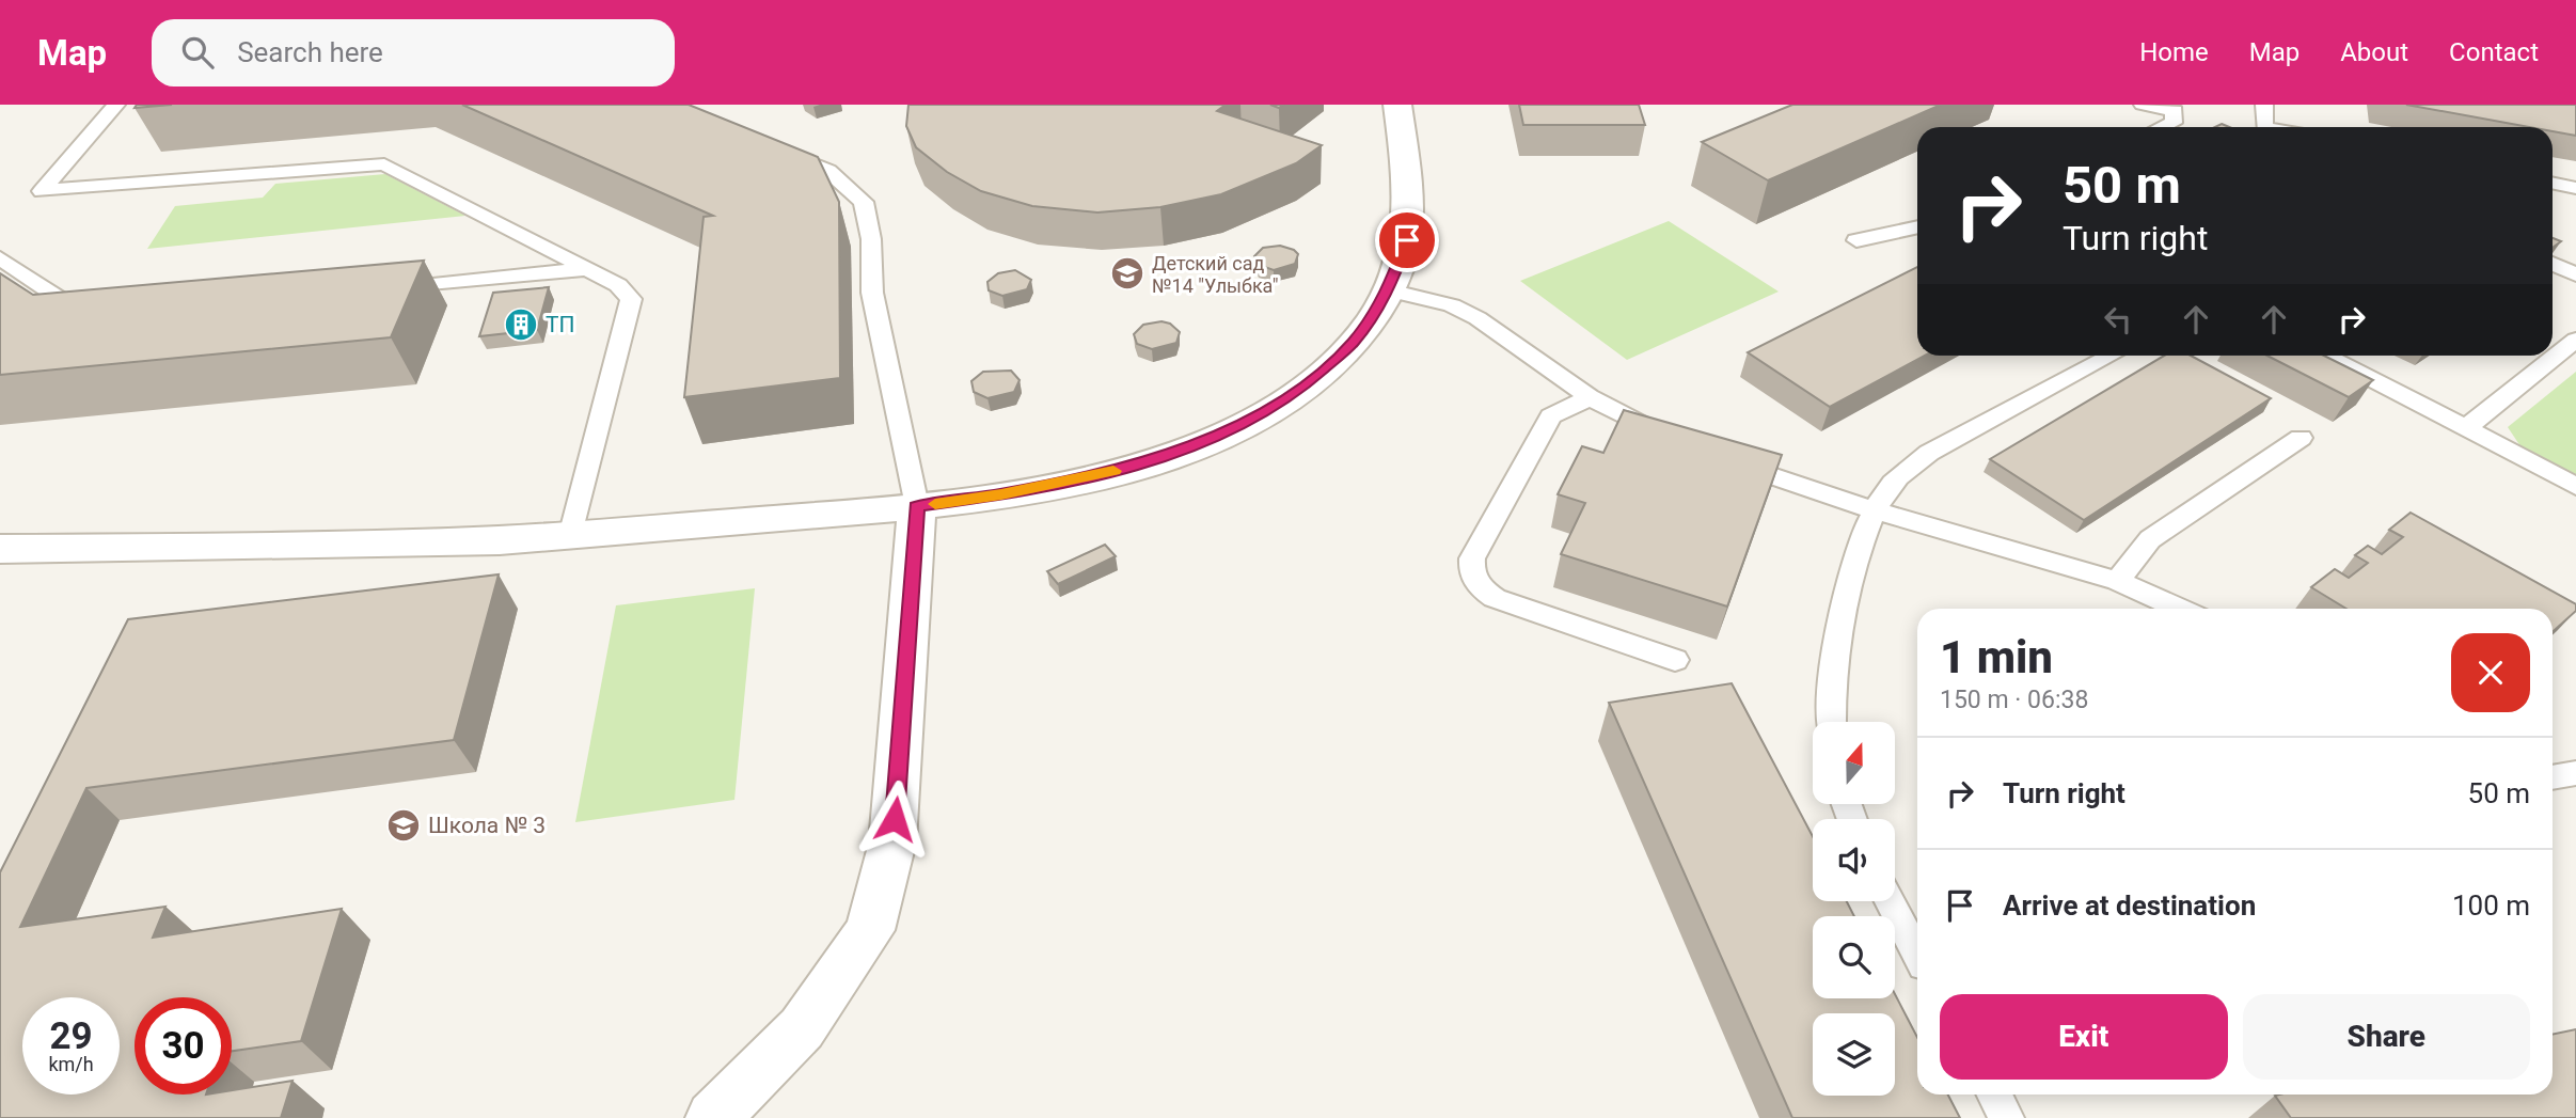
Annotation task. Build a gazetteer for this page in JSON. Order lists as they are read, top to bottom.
{
  "places": {
    "school or university": ["Детский сад №14 \"Улыбка\"", "Школа № 3"],
    "building": ["ТП"]
  },
  "north": "top",
  "page": {
    "header": "Map",
    "search": "Search here",
    "nav": [
      "Home",
      "Map",
      "About",
      "Contact"
    ],
    "turn": ["50 m", "Turn right"],
    "heading": ["1 min", "150 m · 06:38"],
    "list": [
      {
        "name": "Turn right",
        "value": "50 m"
      },
      {
        "name": "Arrive at destination",
        "value": "100 m"
      }
    ],
    "buttons": ["Exit", "Share"],
    "speed": "29 km/h",
    "limit": "30"
  }
}
